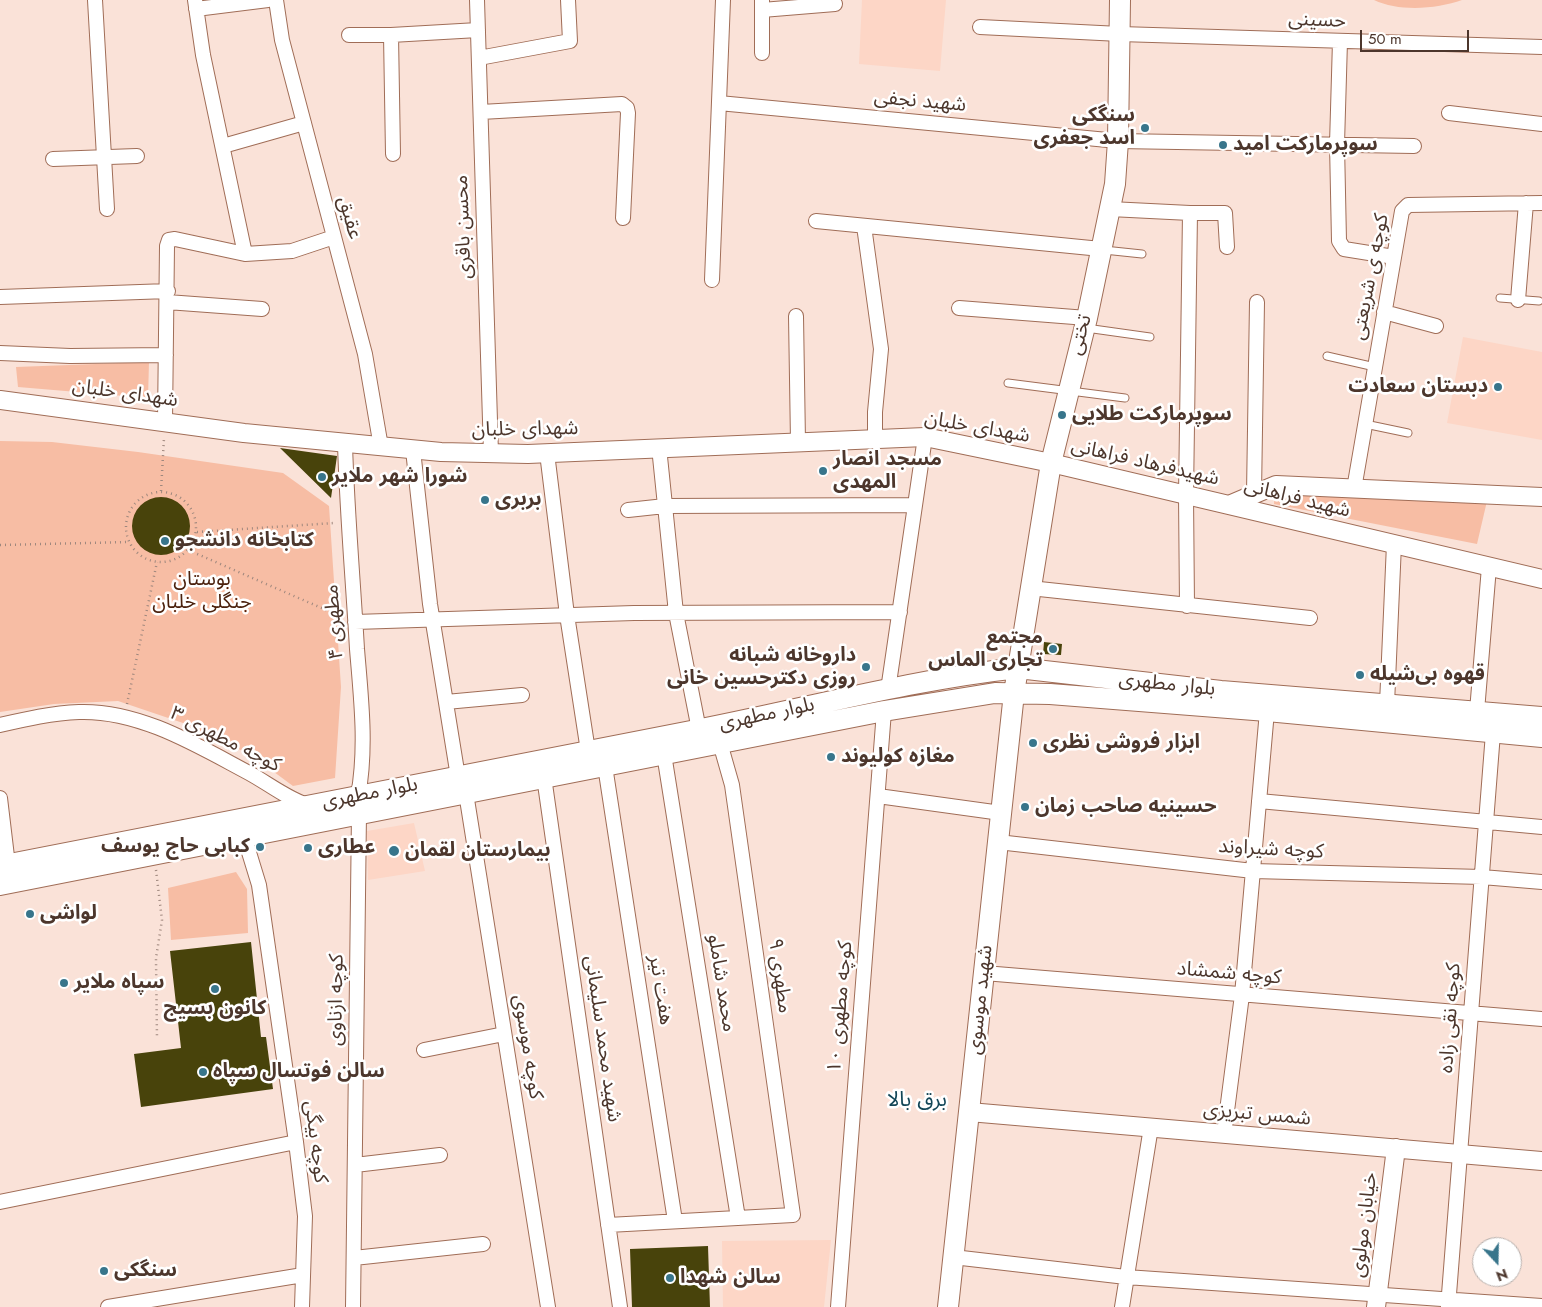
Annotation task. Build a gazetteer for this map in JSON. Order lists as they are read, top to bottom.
{
  "streets": {
    "main road": ["تختی", "بلوار مطهری", "شهید موسوی"],
    "street": [
      "حسینی",
      "شهید نجفی",
      "عقیق",
      "محسن باقری",
      "کوچه ی شریعتی",
      "شهدای خلبان",
      "شهیدفرهاد فراهانی",
      "شهید فراهانی",
      "مطهری ۴",
      "کوچه مطهری ۳",
      "کوچه شیراوند",
      "کوچه شمشاد",
      "مطهری ۹",
      "محمد شاملو",
      "هفت تیر",
      "کوچه ازناوی",
      "کوچه مطهری ۱۰",
      "کوچه نقی زاده",
      "شهید محمد سلیمانی",
      "کوچه موسوی",
      "شمس تبریزی",
      "کوچه بیگی",
      "خیابان مولوی"
    ]
  },
  "crossings": [
    ["حسینی", "تختی"],
    ["شهید نجفی", "تختی"],
    ["عقیق", "شهدای خلبان"],
    ["محسن باقری", "شهدای خلبان"],
    ["کوچه ی شریعتی", "شهید فراهانی"],
    ["تختی", "شهدای خلبان"],
    ["تختی", "شهیدفرهاد فراهانی"],
    ["تختی", "بلوار مطهری"],
    ["تختی", "شهید موسوی"],
    ["شهدای خلبان", "شهیدفرهاد فراهانی"],
    ["شهدای خلبان", "مطهری ۴"],
    ["شهدای خلبان", "کوچه موسوی"],
    ["شهیدفرهاد فراهانی", "شهید فراهانی"],
    ["مطهری ۴", "بلوار مطهری"],
    ["مطهری ۴", "کوچه ازناوی"],
    ["بلوار مطهری", "کوچه مطهری ۳"],
    ["بلوار مطهری", "مطهری ۹"],
    ["بلوار مطهری", "محمد شاملو"],
    ["بلوار مطهری", "هفت تیر"],
    ["بلوار مطهری", "کوچه ازناوی"],
    ["بلوار مطهری", "شهید موسوی"],
    ["بلوار مطهری", "کوچه مطهری ۱۰"],
    ["بلوار مطهری", "کوچه نقی زاده"],
    ["بلوار مطهری", "شهید محمد سلیمانی"],
    ["بلوار مطهری", "کوچه موسوی"],
    ["بلوار مطهری", "کوچه بیگی"],
    ["کوچه شیراوند", "شهید موسوی"],
    ["کوچه شیراوند", "کوچه نقی زاده"],
    ["کوچه شمشاد", "شهید موسوی"],
    ["کوچه شمشاد", "کوچه نقی زاده"],
    ["مطهری ۹", "محمد شاملو"],
    ["شهید موسوی", "شمس تبریزی"],
    ["کوچه نقی زاده", "شمس تبریزی"],
    ["شمس تبریزی", "خیابان مولوی"]
  ],
  "districts": ["برق بالا"],
  "parks": ["بوستان جنگلی خلبان"],
  "places": [
    "سنگکی اسد جعفری",
    "سوپرمارکت امید",
    "دبستان سعادت",
    "سوپرمارکت طلایی",
    "مسجد انصار المهدی",
    "شورا شهر ملایر",
    "بربری",
    "کتابخانه دانشجو",
    "مجتمع تجاری الماس",
    "داروخانه شبانه روزی دکترحسین خانی",
    "قهوه بی‌شیله",
    "ابزار فروشی نظری",
    "مغازه کولیوند",
    "حسینیه صاحب زمان",
    "کبابی حاج یوسف",
    "عطاری",
    "بیمارستان لقمان",
    "لواشی",
    "سپاه ملایر",
    "کانون بسیج",
    "سالن فوتسال سپاه",
    "سنگکی",
    "سالن شهدا"
  ],
  "scale_bar": "50 m",
  "north": "bottom"
}
